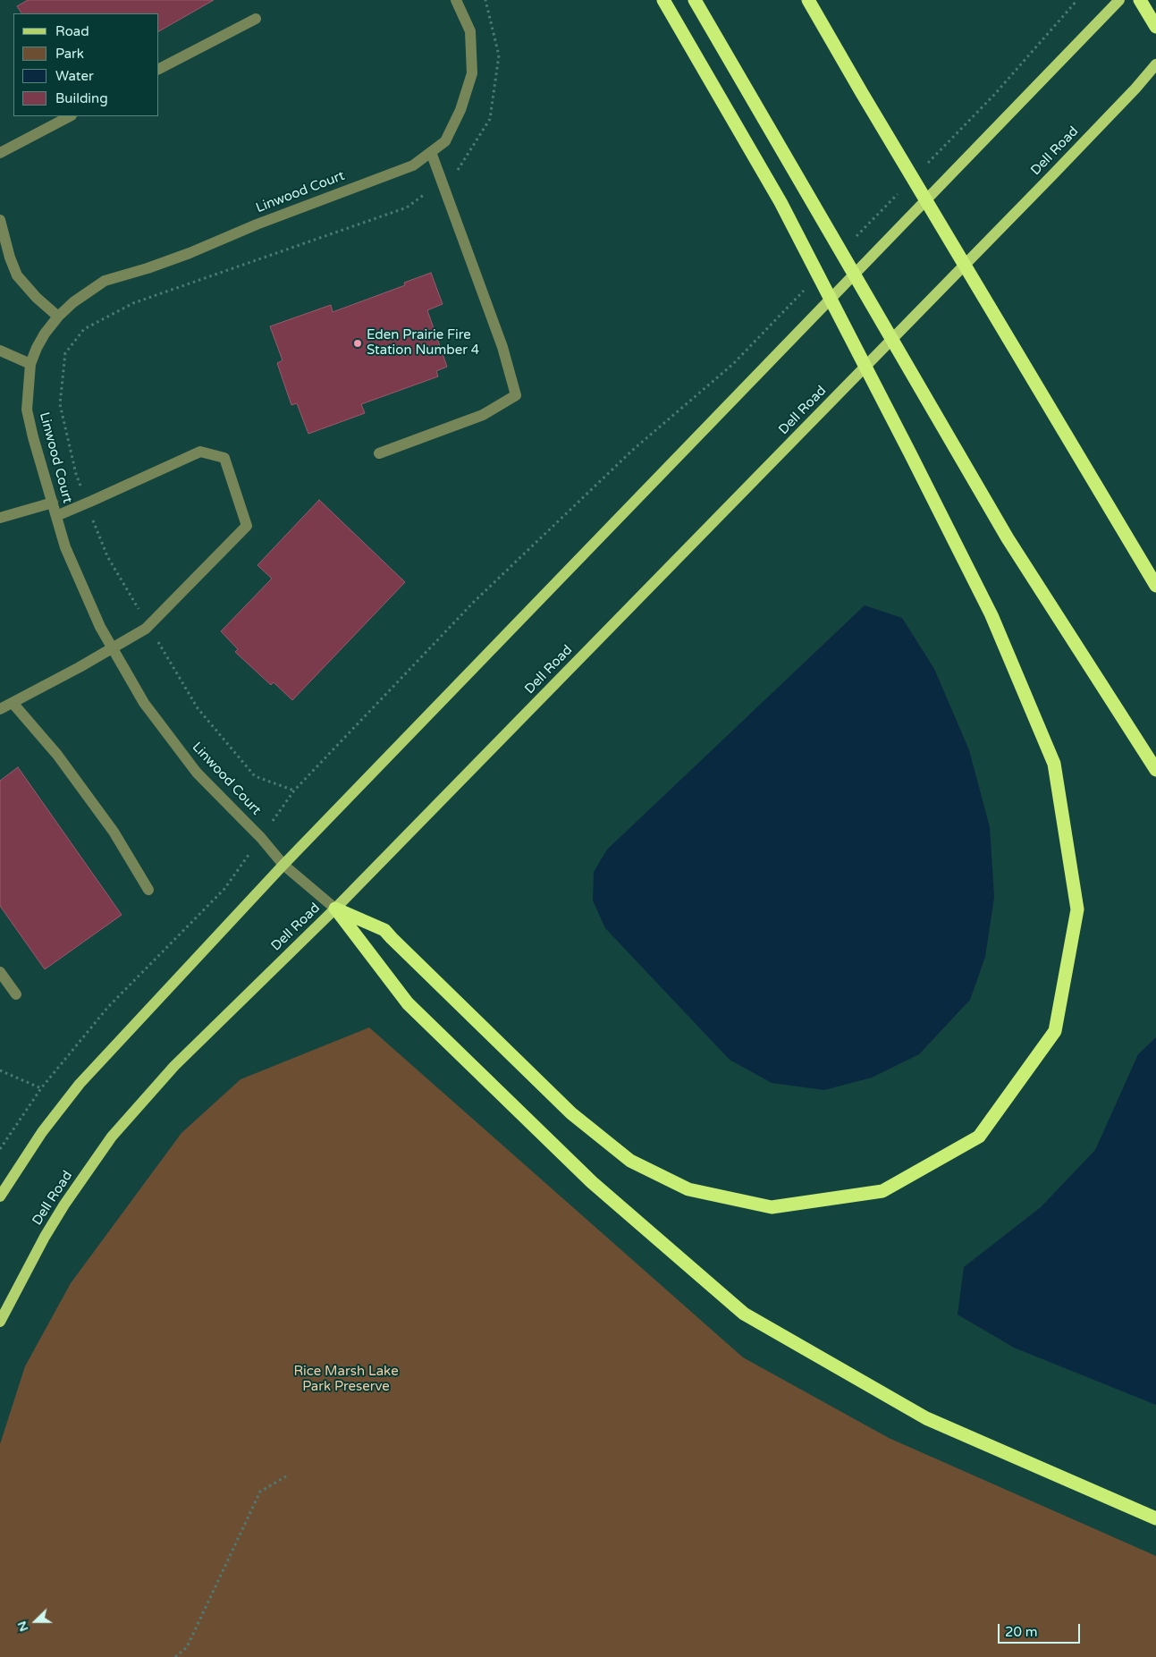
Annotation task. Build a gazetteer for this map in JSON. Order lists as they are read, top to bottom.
{
  "streets": {
    "main road": ["Dell Road"],
    "street": ["Linwood Court"]
  },
  "crossings": [
    ["Dell Road", "Linwood Court"]
  ],
  "parks": ["Rice Marsh Lake Park Preserve"],
  "places": ["Eden Prairie Fire Station Number 4"],
  "legend": [
    "Road",
    "Park",
    "Water",
    "Building"
  ],
  "scale_bar": "20 m",
  "north": "left"
}
